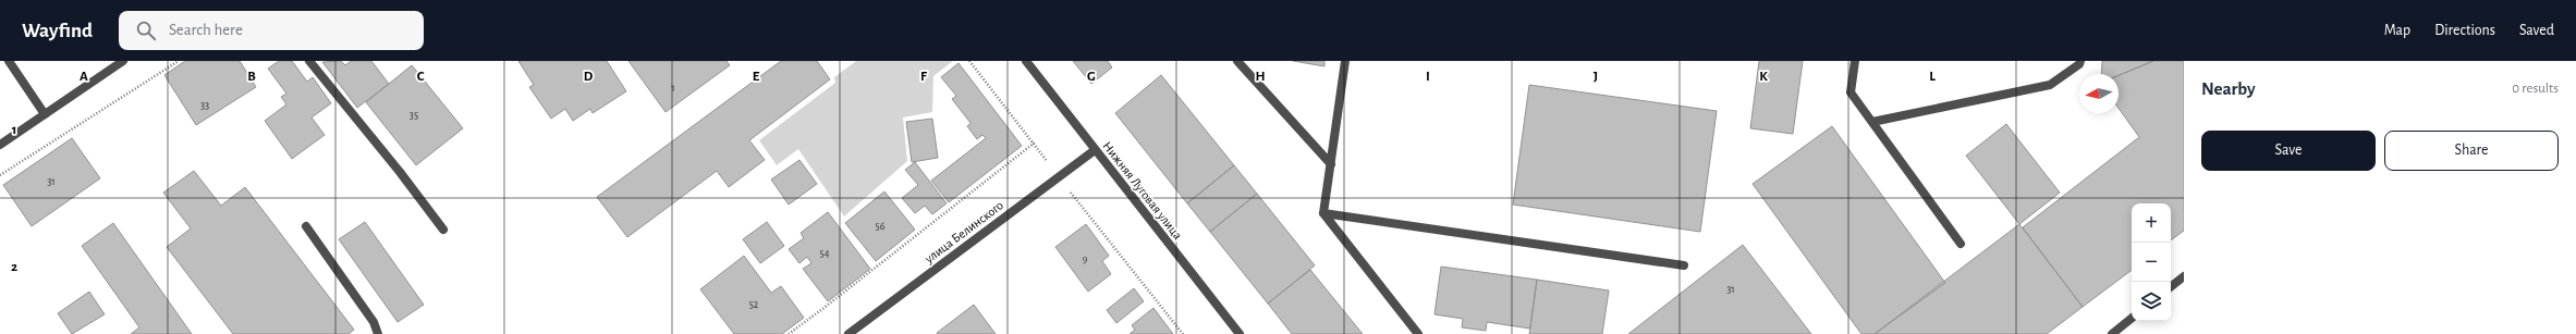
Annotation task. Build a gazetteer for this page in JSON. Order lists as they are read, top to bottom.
{
  "streets": {
    "street": ["Нижняя Луговая улица", "улица Белинского"]
  },
  "crossings": [
    ["Нижняя Луговая улица", "улица Белинского"]
  ],
  "house_numbers": [
    "1",
    "33",
    "35",
    "31",
    "56",
    "54",
    "9",
    "31",
    "52"
  ],
  "north": "left",
  "page": {
    "header": "Wayfind",
    "search": "Search here",
    "nav": ["Map", "Directions", "Saved"],
    "heading": ["Nearby", "0 results"],
    "buttons": ["Save", "Share"],
    "map_buttons": ["+", "−"]
  },
  "grid": {
    "columns": [
      "A",
      "B",
      "C",
      "D",
      "E",
      "F",
      "G",
      "H",
      "I",
      "J",
      "K",
      "L"
    ],
    "rows": ["1", "2"]
  }
}
